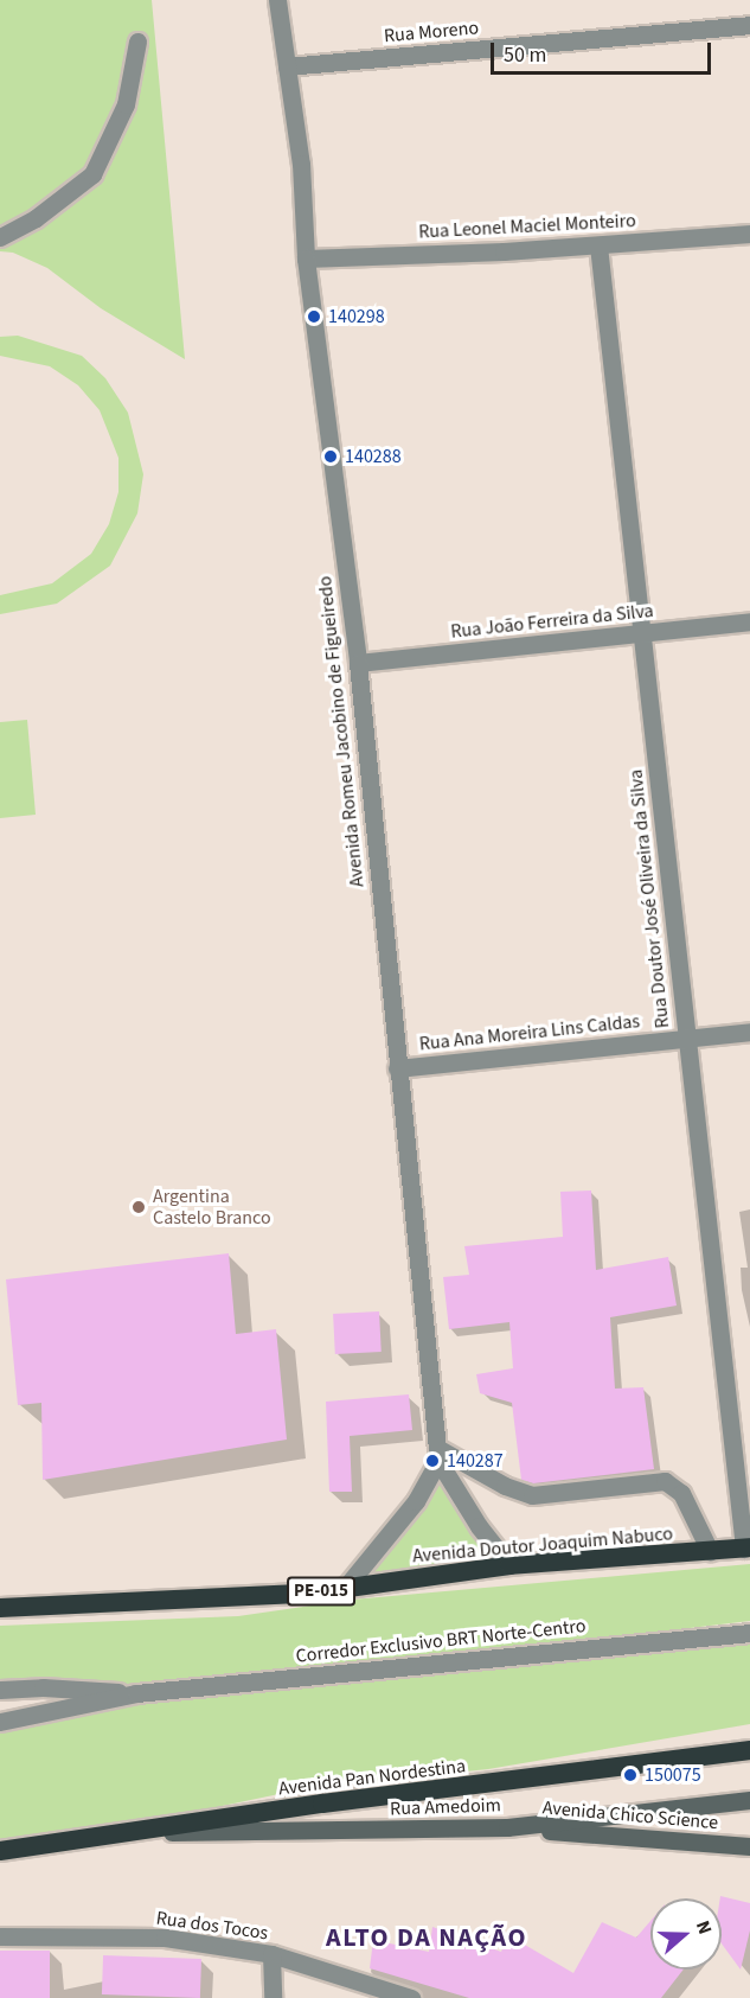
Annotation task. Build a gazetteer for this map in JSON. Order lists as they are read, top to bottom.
{
  "streets": {
    "highway": ["Avenida Doutor Joaquim Nabuco", "PE-015", "Avenida Pan Nordestina"],
    "main road": ["Rua Amedoim", "Avenida Chico Science"],
    "street": [
      "Rua Moreno",
      "Rua Leonel Maciel Monteiro",
      "Rua João Ferreira da Silva",
      "Avenida Romeu Jacobino de Figueiredo",
      "Rua Doutor José Oliveira da Silva",
      "Rua Ana Moreira Lins Caldas",
      "Corredor Exclusivo BRT Norte-Centro",
      "Rua dos Tocos"
    ]
  },
  "crossings": [
    ["Rua Moreno", "Avenida Romeu Jacobino de Figueiredo"],
    ["Rua Leonel Maciel Monteiro", "Avenida Romeu Jacobino de Figueiredo"],
    ["Rua Leonel Maciel Monteiro", "Rua Doutor José Oliveira da Silva"],
    ["Rua João Ferreira da Silva", "Avenida Romeu Jacobino de Figueiredo"],
    ["Rua João Ferreira da Silva", "Rua Doutor José Oliveira da Silva"],
    ["Avenida Romeu Jacobino de Figueiredo", "Rua Ana Moreira Lins Caldas"],
    ["Avenida Romeu Jacobino de Figueiredo", "Avenida Doutor Joaquim Nabuco"],
    ["Rua Doutor José Oliveira da Silva", "Rua Ana Moreira Lins Caldas"],
    ["Rua Doutor José Oliveira da Silva", "Avenida Doutor Joaquim Nabuco"],
    ["Avenida Pan Nordestina", "Rua Amedoim"],
    ["Rua Amedoim", "Avenida Chico Science"]
  ],
  "districts": ["ALTO DA NAÇÃO"],
  "places": [
    "140298",
    "140288",
    "Argentina Castelo Branco",
    "140287",
    "150075"
  ],
  "scale_bar": "50 m",
  "north": "right"
}
